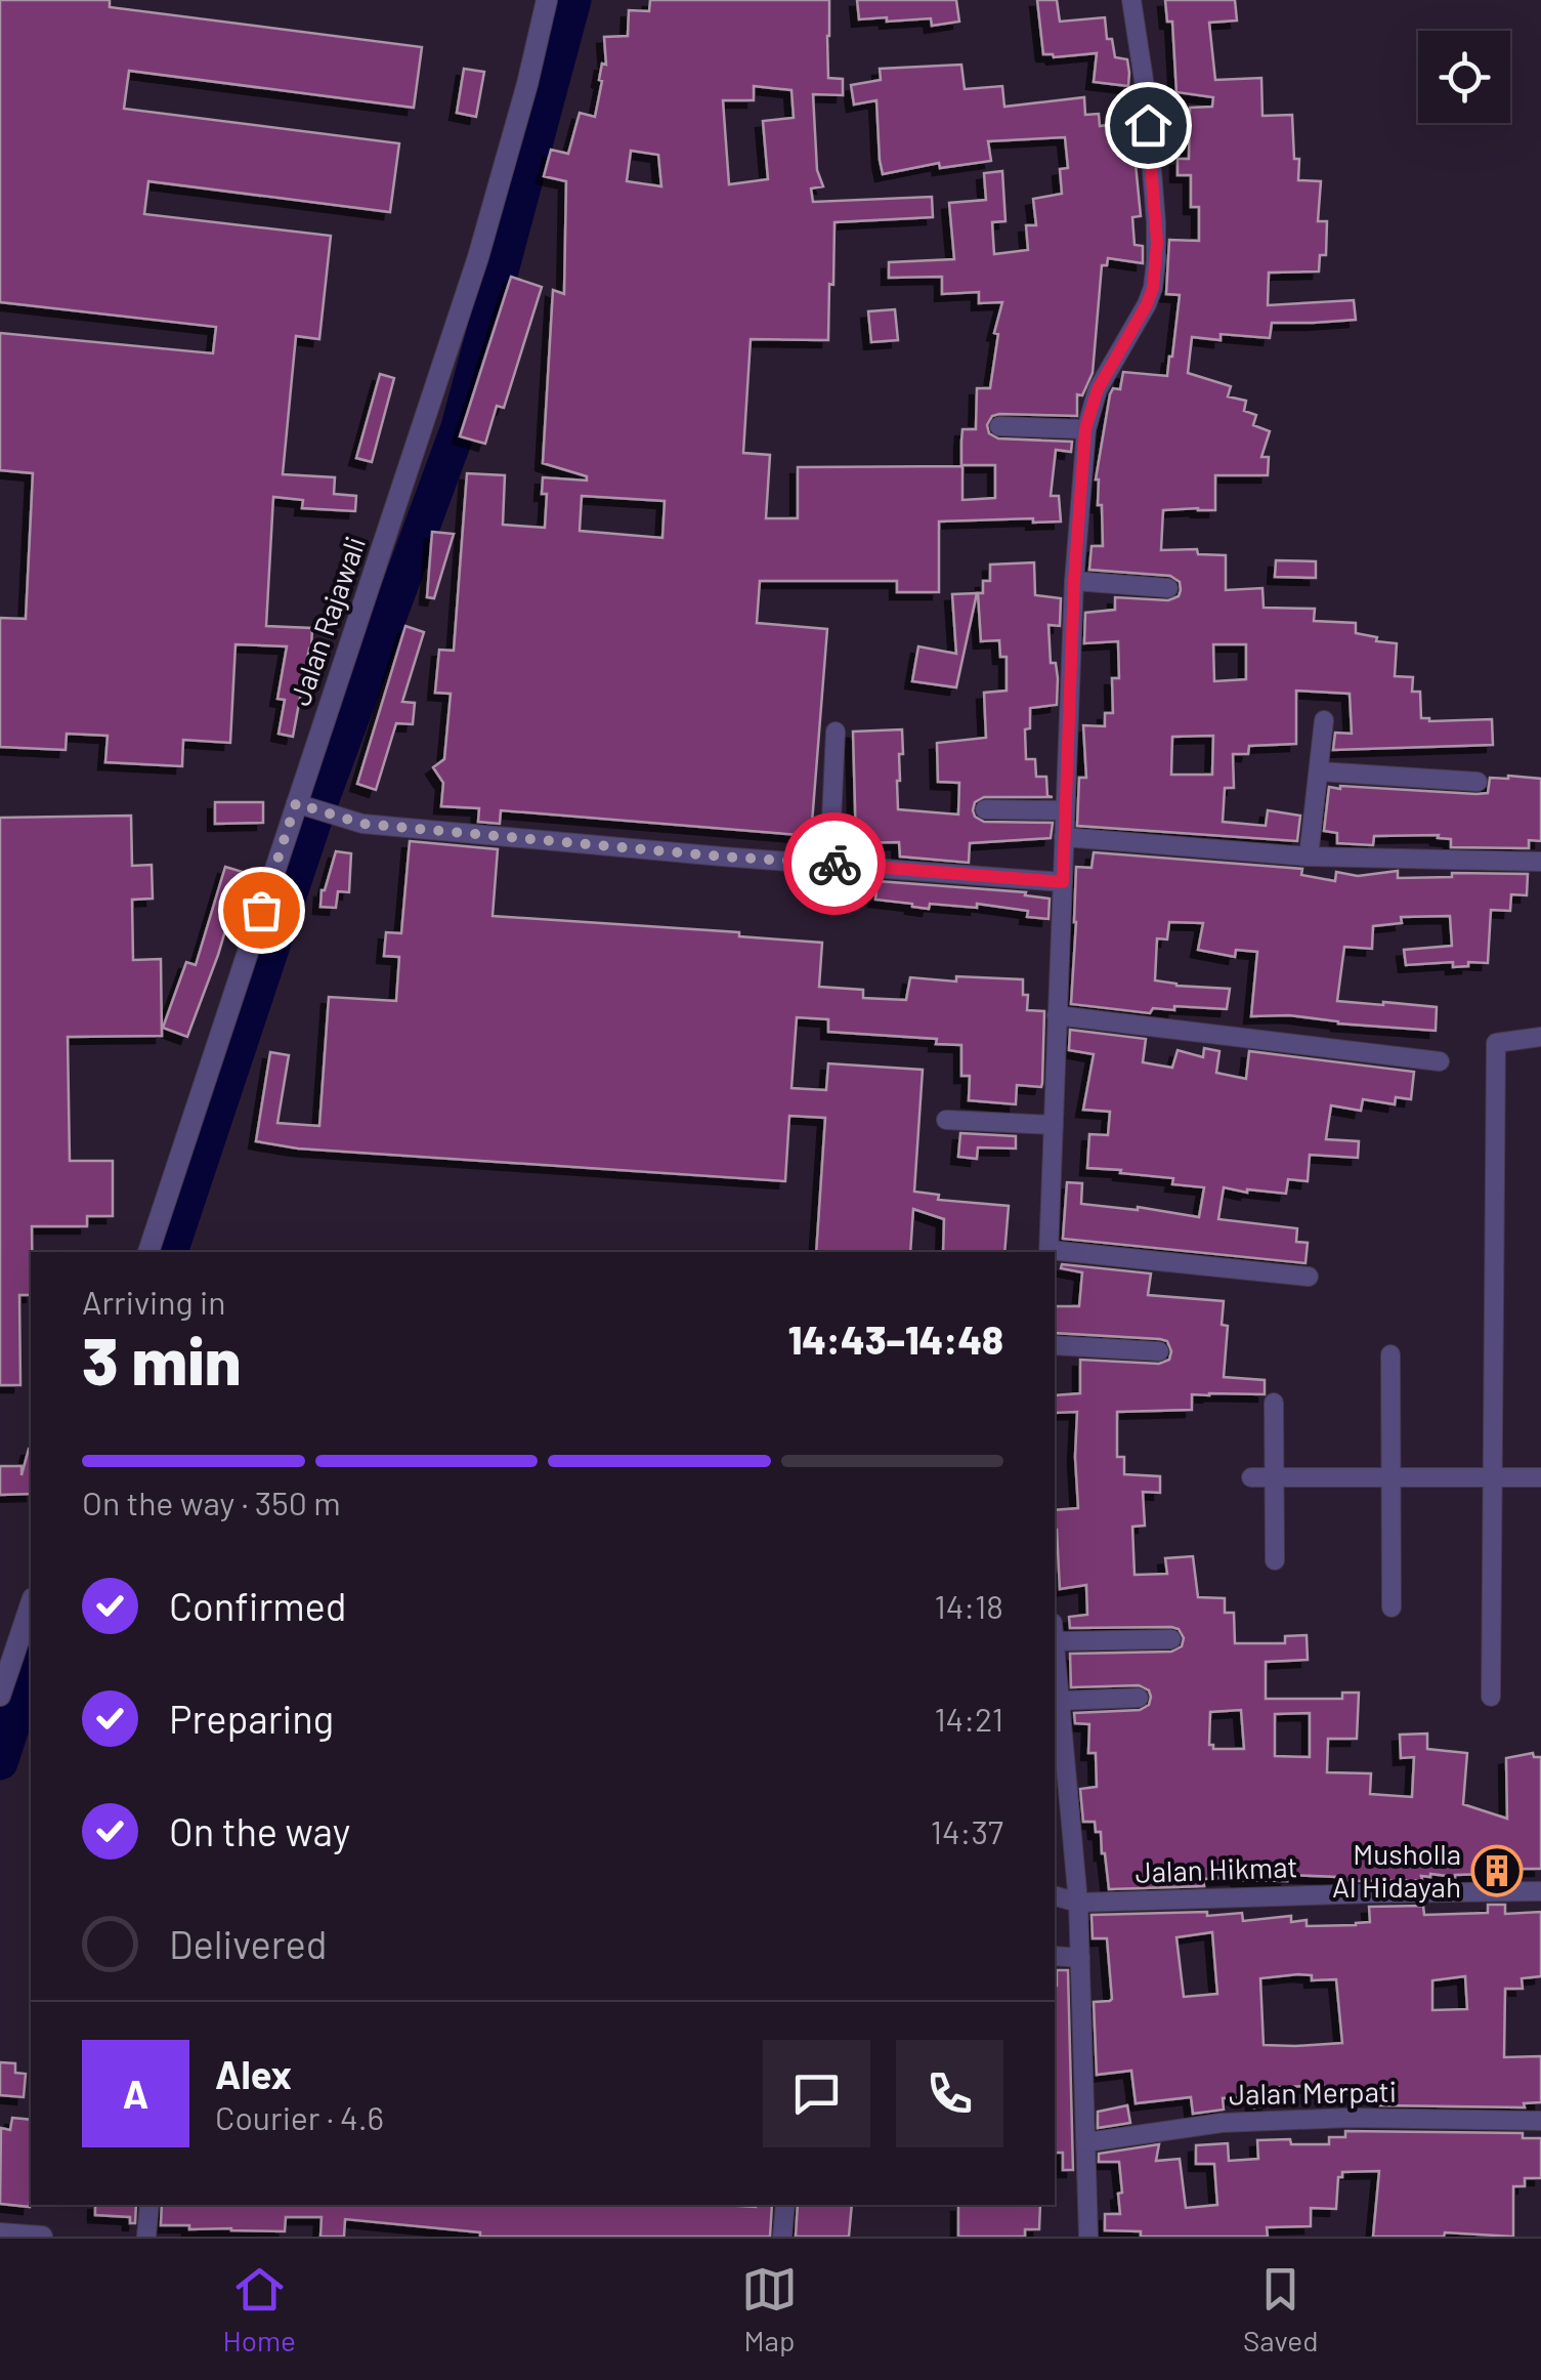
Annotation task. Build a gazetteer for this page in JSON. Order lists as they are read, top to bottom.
{
  "streets": {
    "street": ["Jalan Rajawali", "Jalan Hikmat", "Jalan Merpati"]
  },
  "places": {
    "building": ["Musholla Al Hidayah"]
  },
  "page": {
    "heading": ["3 min", "Arriving in", "14:43–14:48"],
    "panel": ["Alex", "Courier · 4.6"],
    "bar": "On the way · 350 m",
    "list": [
      ["Confirmed", "14:18"],
      ["Preparing", "14:21"],
      ["On the way", "14:37"],
      "Delivered"
    ],
    "round": "A",
    "tabs": ["Home", "Map", "Saved"]
  }
}
